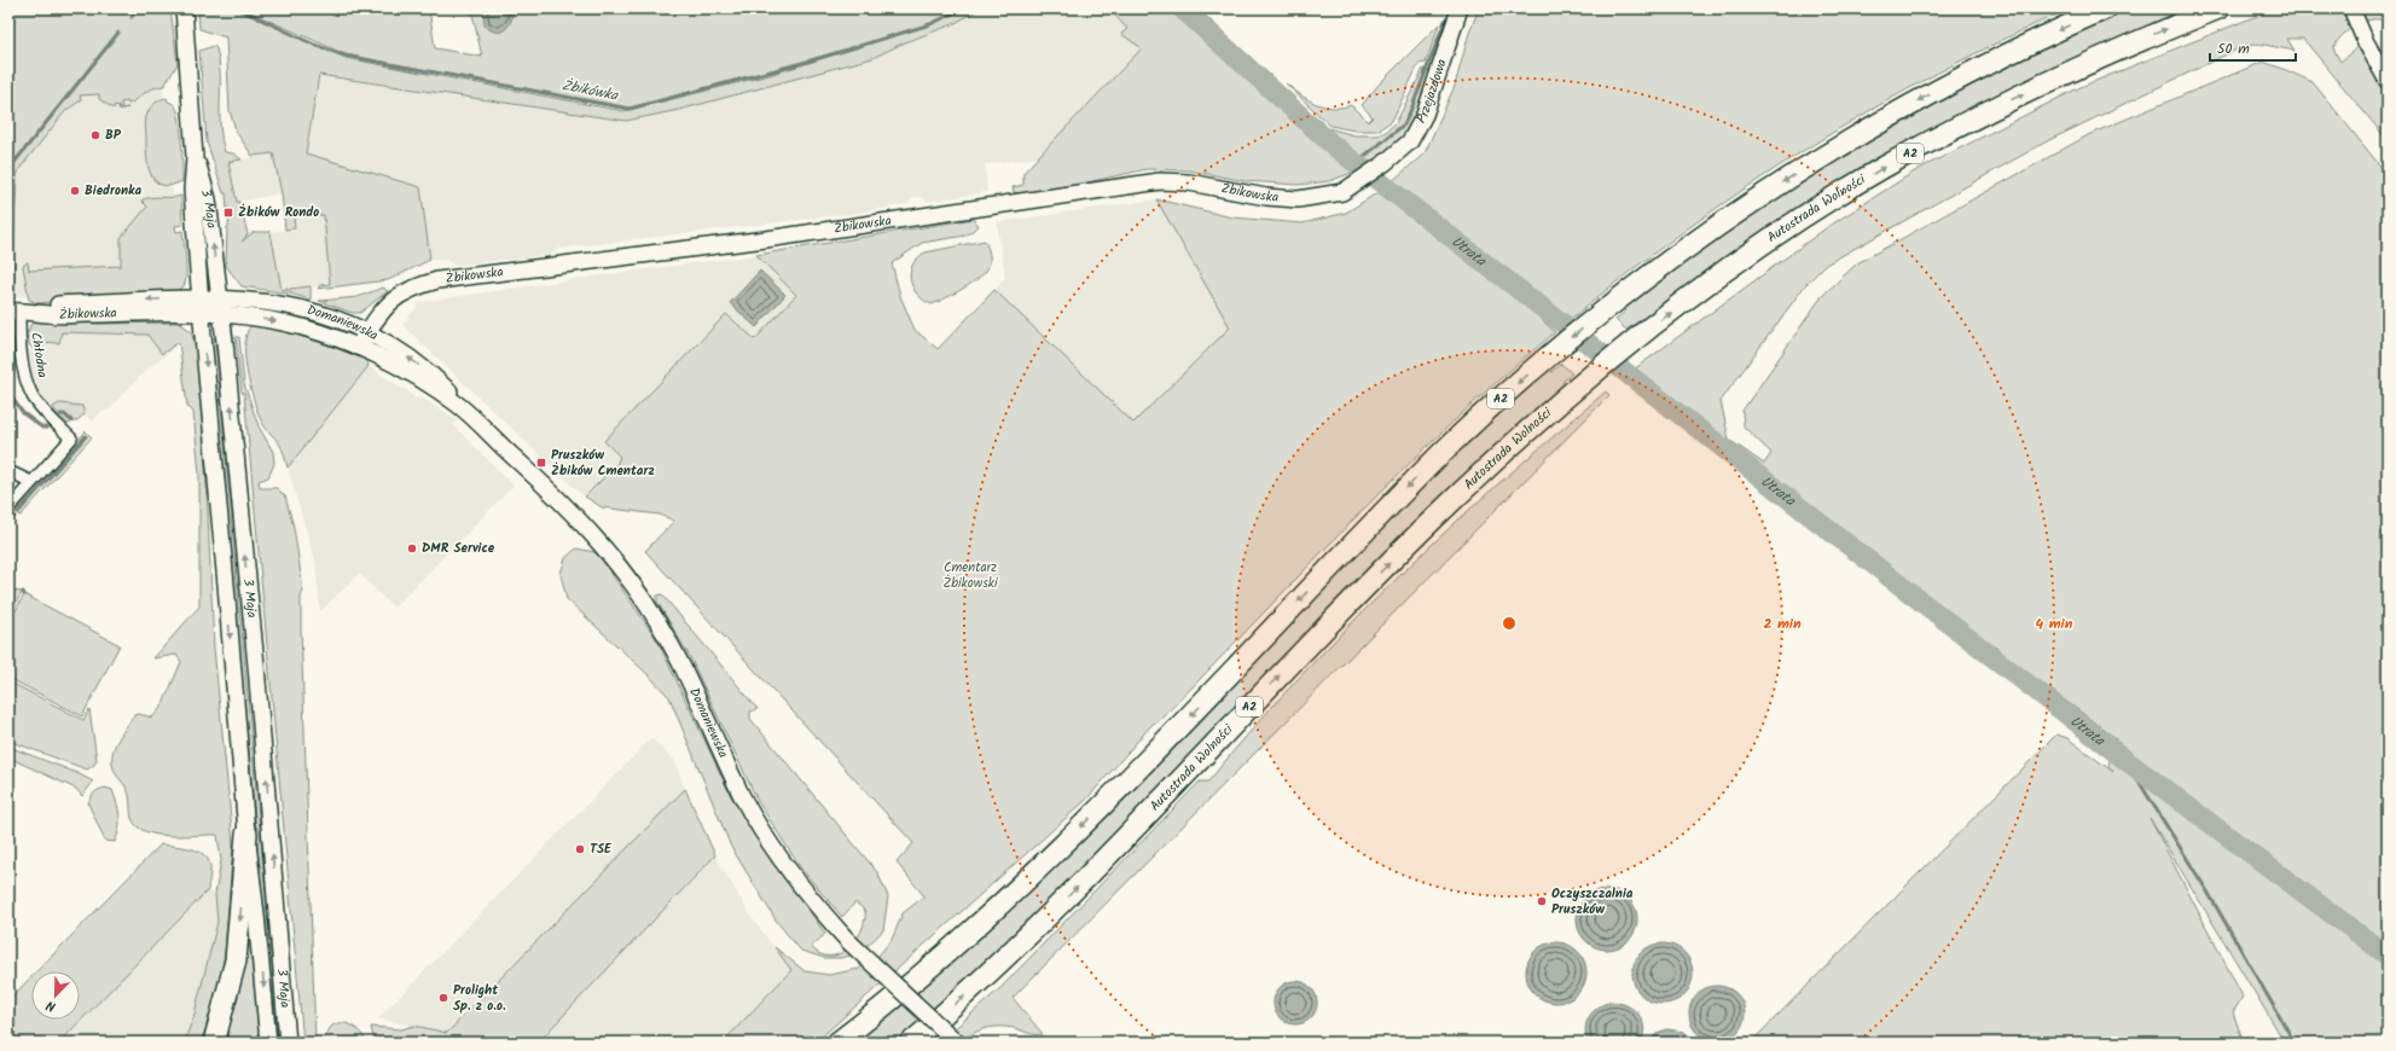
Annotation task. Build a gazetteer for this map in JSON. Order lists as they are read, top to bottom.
{
  "streets": {
    "highway": ["A2", "Autostrada Wolności"],
    "main road": [
      "Przejazdowa",
      "Żbikowska",
      "3 Maja",
      "Domaniewska"
    ],
    "street": ["Chłodna"]
  },
  "crossings": [
    ["Przejazdowa", "Żbikowska"],
    ["Żbikowska", "3 Maja"],
    ["Żbikowska", "Domaniewska"],
    ["Żbikowska", "Chłodna"],
    ["3 Maja", "Domaniewska"]
  ],
  "water": ["Żbikówka", "Utrata"],
  "parks": ["Cmentarz Żbikowski"],
  "places": {
    "other": [
      "BP",
      "Biedronka",
      "DMR Service",
      "TSE",
      "Oczyszczalnia Pruszków",
      "Prolight Sp. z o.o."
    ],
    "transit": ["Żbików Rondo", "Pruszków Żbików Cmentarz"]
  },
  "scale_bar": "50 m",
  "north": "bottom left",
  "rings": ["2 min", "4 min"]
}
